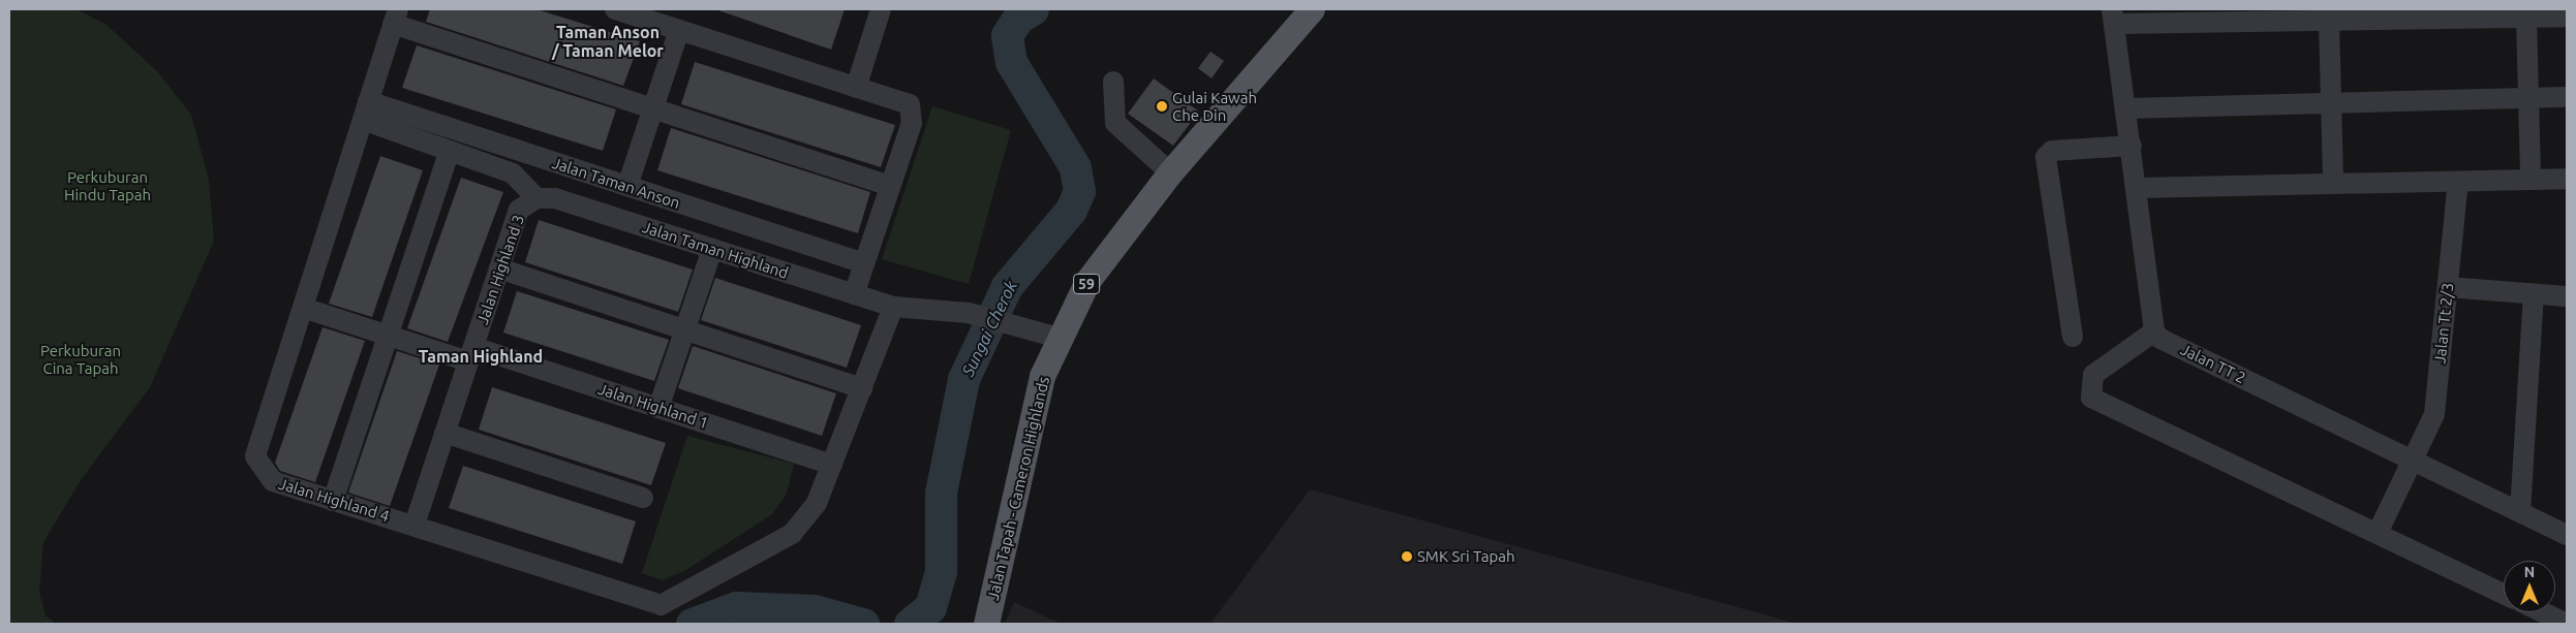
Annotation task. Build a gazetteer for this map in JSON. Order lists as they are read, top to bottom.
{
  "streets": {
    "main road": ["59", "Jalan Tapah - Cameron Highlands"],
    "street": [
      "Jalan Taman Anson",
      "Jalan Taman Highland",
      "Jalan Highland 3",
      "Jalan Tt 2/3",
      "Jalan TT 2",
      "Jalan Highland 1",
      "Jalan Highland 4"
    ]
  },
  "crossings": [
    ["Jalan Taman Anson", "Jalan Highland 4"],
    ["Jalan Taman Highland", "Jalan Highland 3"],
    ["Jalan Taman Highland", "Jalan Tapah - Cameron Highlands"],
    ["Jalan Highland 3", "Jalan Highland 1"],
    ["Jalan Highland 3", "Jalan Highland 4"],
    ["Jalan Tt 2/3", "Jalan TT 2"],
    ["Jalan Highland 1", "Jalan Highland 4"]
  ],
  "districts": ["Taman Anson / Taman Melor", "Taman Highland"],
  "water": ["Sungai Cherok"],
  "parks": ["Perkuburan Hindu Tapah", "Perkuburan Cina Tapah"],
  "places": ["Gulai Kawah Che Din", "SMK Sri Tapah"],
  "north": "top"
}
